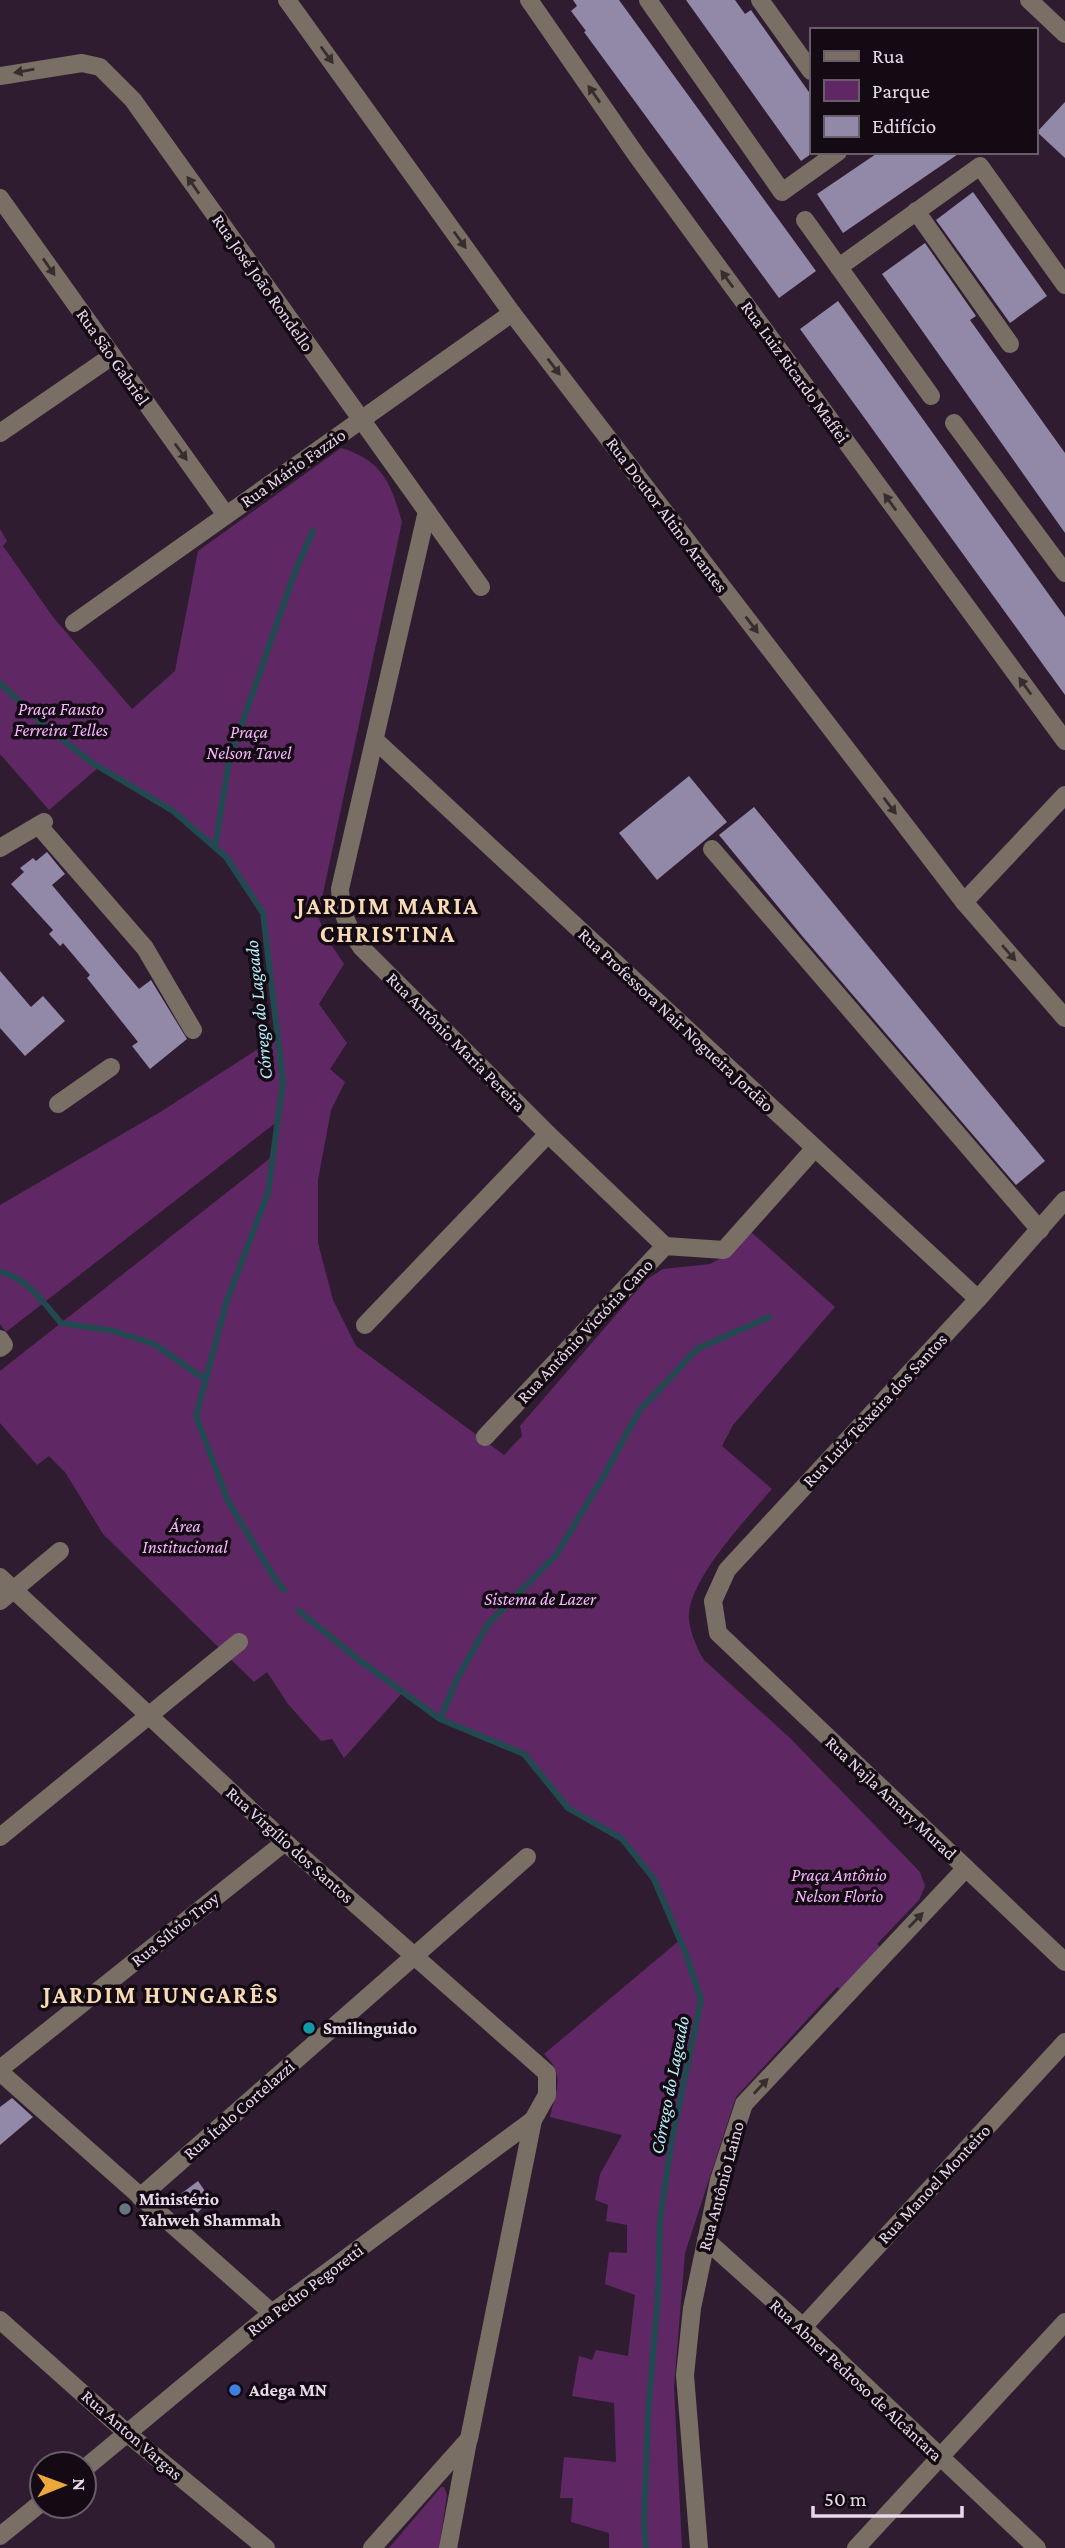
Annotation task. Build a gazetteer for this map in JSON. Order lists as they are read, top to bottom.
{
  "streets": {
    "street": [
      "Rua José João Rondello",
      "Rua São Gabriel",
      "Rua Luiz Ricardo Maffei",
      "Rua Mário Fazzio",
      "Rua Doutor Altino Arantes",
      "Rua Professora Nair Nogueira Jordão",
      "Rua Antônio Maria Pereira",
      "Rua Antônio Victória Cano",
      "Rua Luiz Teixeira dos Santos",
      "Rua Najla Amary Murad",
      "Rua Virgílio dos Santos",
      "Rua Sílvio Troy",
      "Rua Ítalo Cortelazzi",
      "Rua Manoel Monteiro",
      "Rua Antônio Laino",
      "Rua Pedro Pegoretti",
      "Rua Abner Pedroso de Alcântara",
      "Rua Anton Vargas"
    ]
  },
  "crossings": [
    ["Rua José João Rondello", "Rua Mário Fazzio"],
    ["Rua José João Rondello", "Rua Antônio Maria Pereira"],
    ["Rua São Gabriel", "Rua Mário Fazzio"],
    ["Rua Mário Fazzio", "Rua Doutor Altino Arantes"],
    ["Rua Professora Nair Nogueira Jordão", "Rua Antônio Maria Pereira"],
    ["Rua Professora Nair Nogueira Jordão", "Rua Antônio Victória Cano"],
    ["Rua Professora Nair Nogueira Jordão", "Rua Luiz Teixeira dos Santos"],
    ["Rua Antônio Maria Pereira", "Rua Antônio Victória Cano"],
    ["Rua Luiz Teixeira dos Santos", "Rua Najla Amary Murad"],
    ["Rua Najla Amary Murad", "Rua Antônio Laino"],
    ["Rua Virgílio dos Santos", "Rua Sílvio Troy"],
    ["Rua Virgílio dos Santos", "Rua Ítalo Cortelazzi"],
    ["Rua Virgílio dos Santos", "Rua Pedro Pegoretti"],
    ["Rua Manoel Monteiro", "Rua Abner Pedroso de Alcântara"],
    ["Rua Antônio Laino", "Rua Abner Pedroso de Alcântara"],
    ["Rua Pedro Pegoretti", "Rua Anton Vargas"]
  ],
  "one_way": [
    "Rua José João Rondello",
    "Rua São Gabriel",
    "Rua Doutor Altino Arantes",
    "Rua Antônio Laino"
  ],
  "districts": ["JARDIM MARIA CHRISTINA", "JARDIM HUNGARÊS"],
  "water": ["Córrego do Lageado"],
  "parks": [
    "Praça Fausto Ferreira Telles",
    "Praça Nelson Tavel",
    "Área Institucional",
    "Sistema de Lazer",
    "Praça Antônio Nelson Florio"
  ],
  "places": ["Smilinguido", "Ministério Yahweh Shammah", "Adega MN"],
  "legend": ["Rua", "Parque", "Edifício"],
  "scale_bar": "50 m",
  "north": "right"
}
